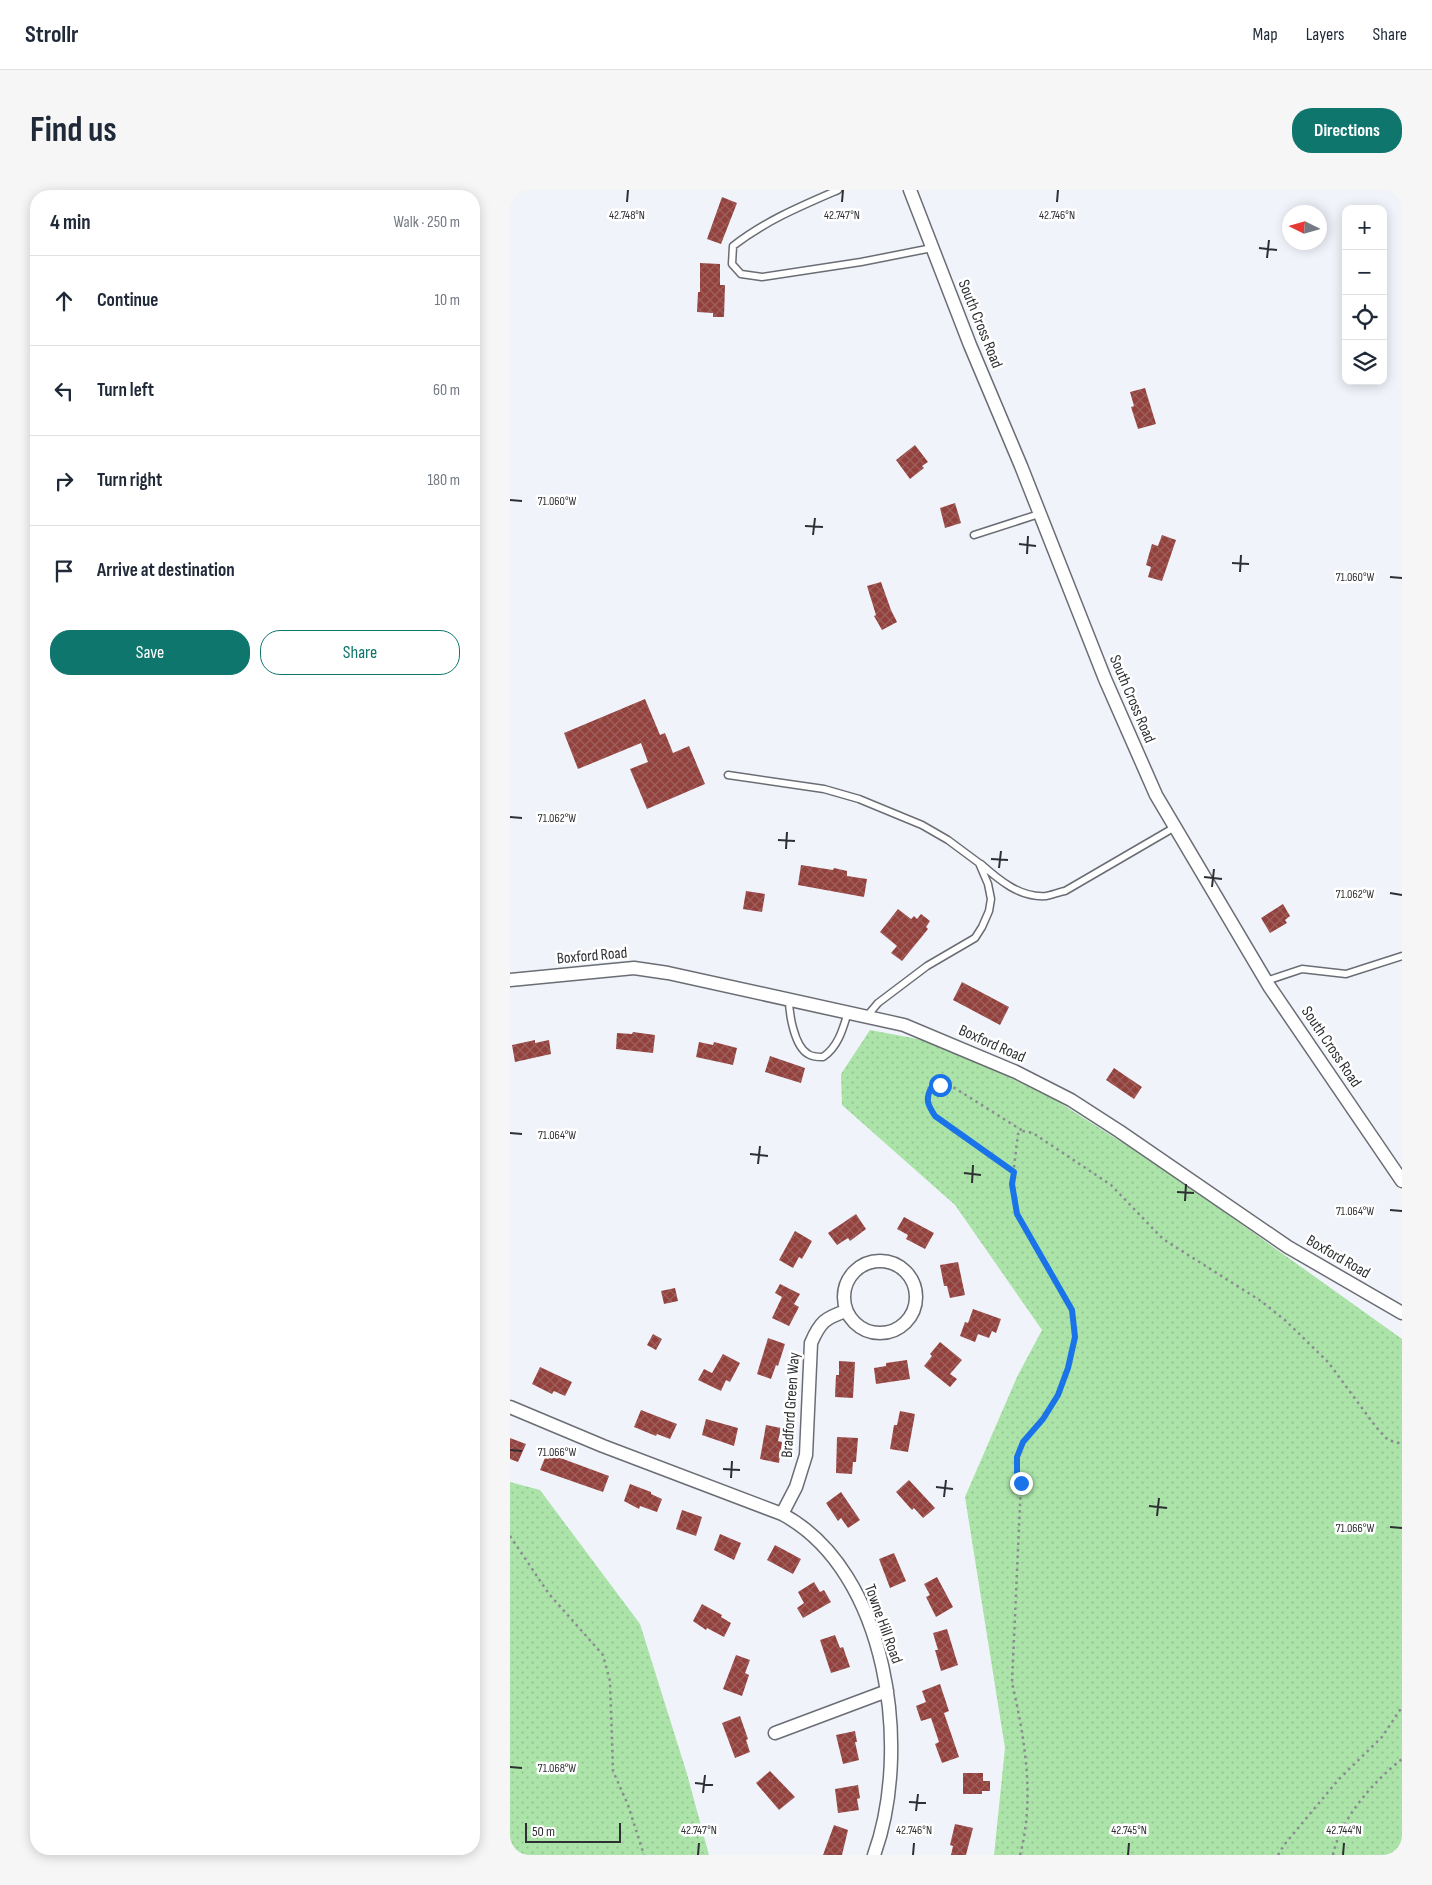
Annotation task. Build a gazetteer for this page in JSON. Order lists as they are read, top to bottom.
{
  "streets": {
    "street": [
      "South Cross Road",
      "Boxford Road",
      "Bradford Green Way",
      "Towne Hill Road"
    ]
  },
  "crossings": [
    ["Bradford Green Way", "Towne Hill Road"]
  ],
  "scale_bar": "50 m",
  "north": "left",
  "page": {
    "header": "Strollr",
    "nav": ["Map", "Layers", "Share"],
    "buttons": [
      "Directions",
      ["Save", "Share"]
    ],
    "title": "Find us",
    "heading": ["4 min", "Walk · 250 m"],
    "map_buttons": ["+", "−"],
    "list": [
      ["Continue", "10 m"],
      ["Turn left", "60 m"],
      ["Turn right", "180 m"],
      "Arrive at destination"
    ],
    "scale": "50 m"
  },
  "coordinates": [
    "42.748°N",
    "42.747°N",
    "42.746°N",
    "71.060°W",
    "71.062°W",
    "71.064°W",
    "71.066°W",
    "71.068°W",
    "42.745°N",
    "42.744°N"
  ]
}
